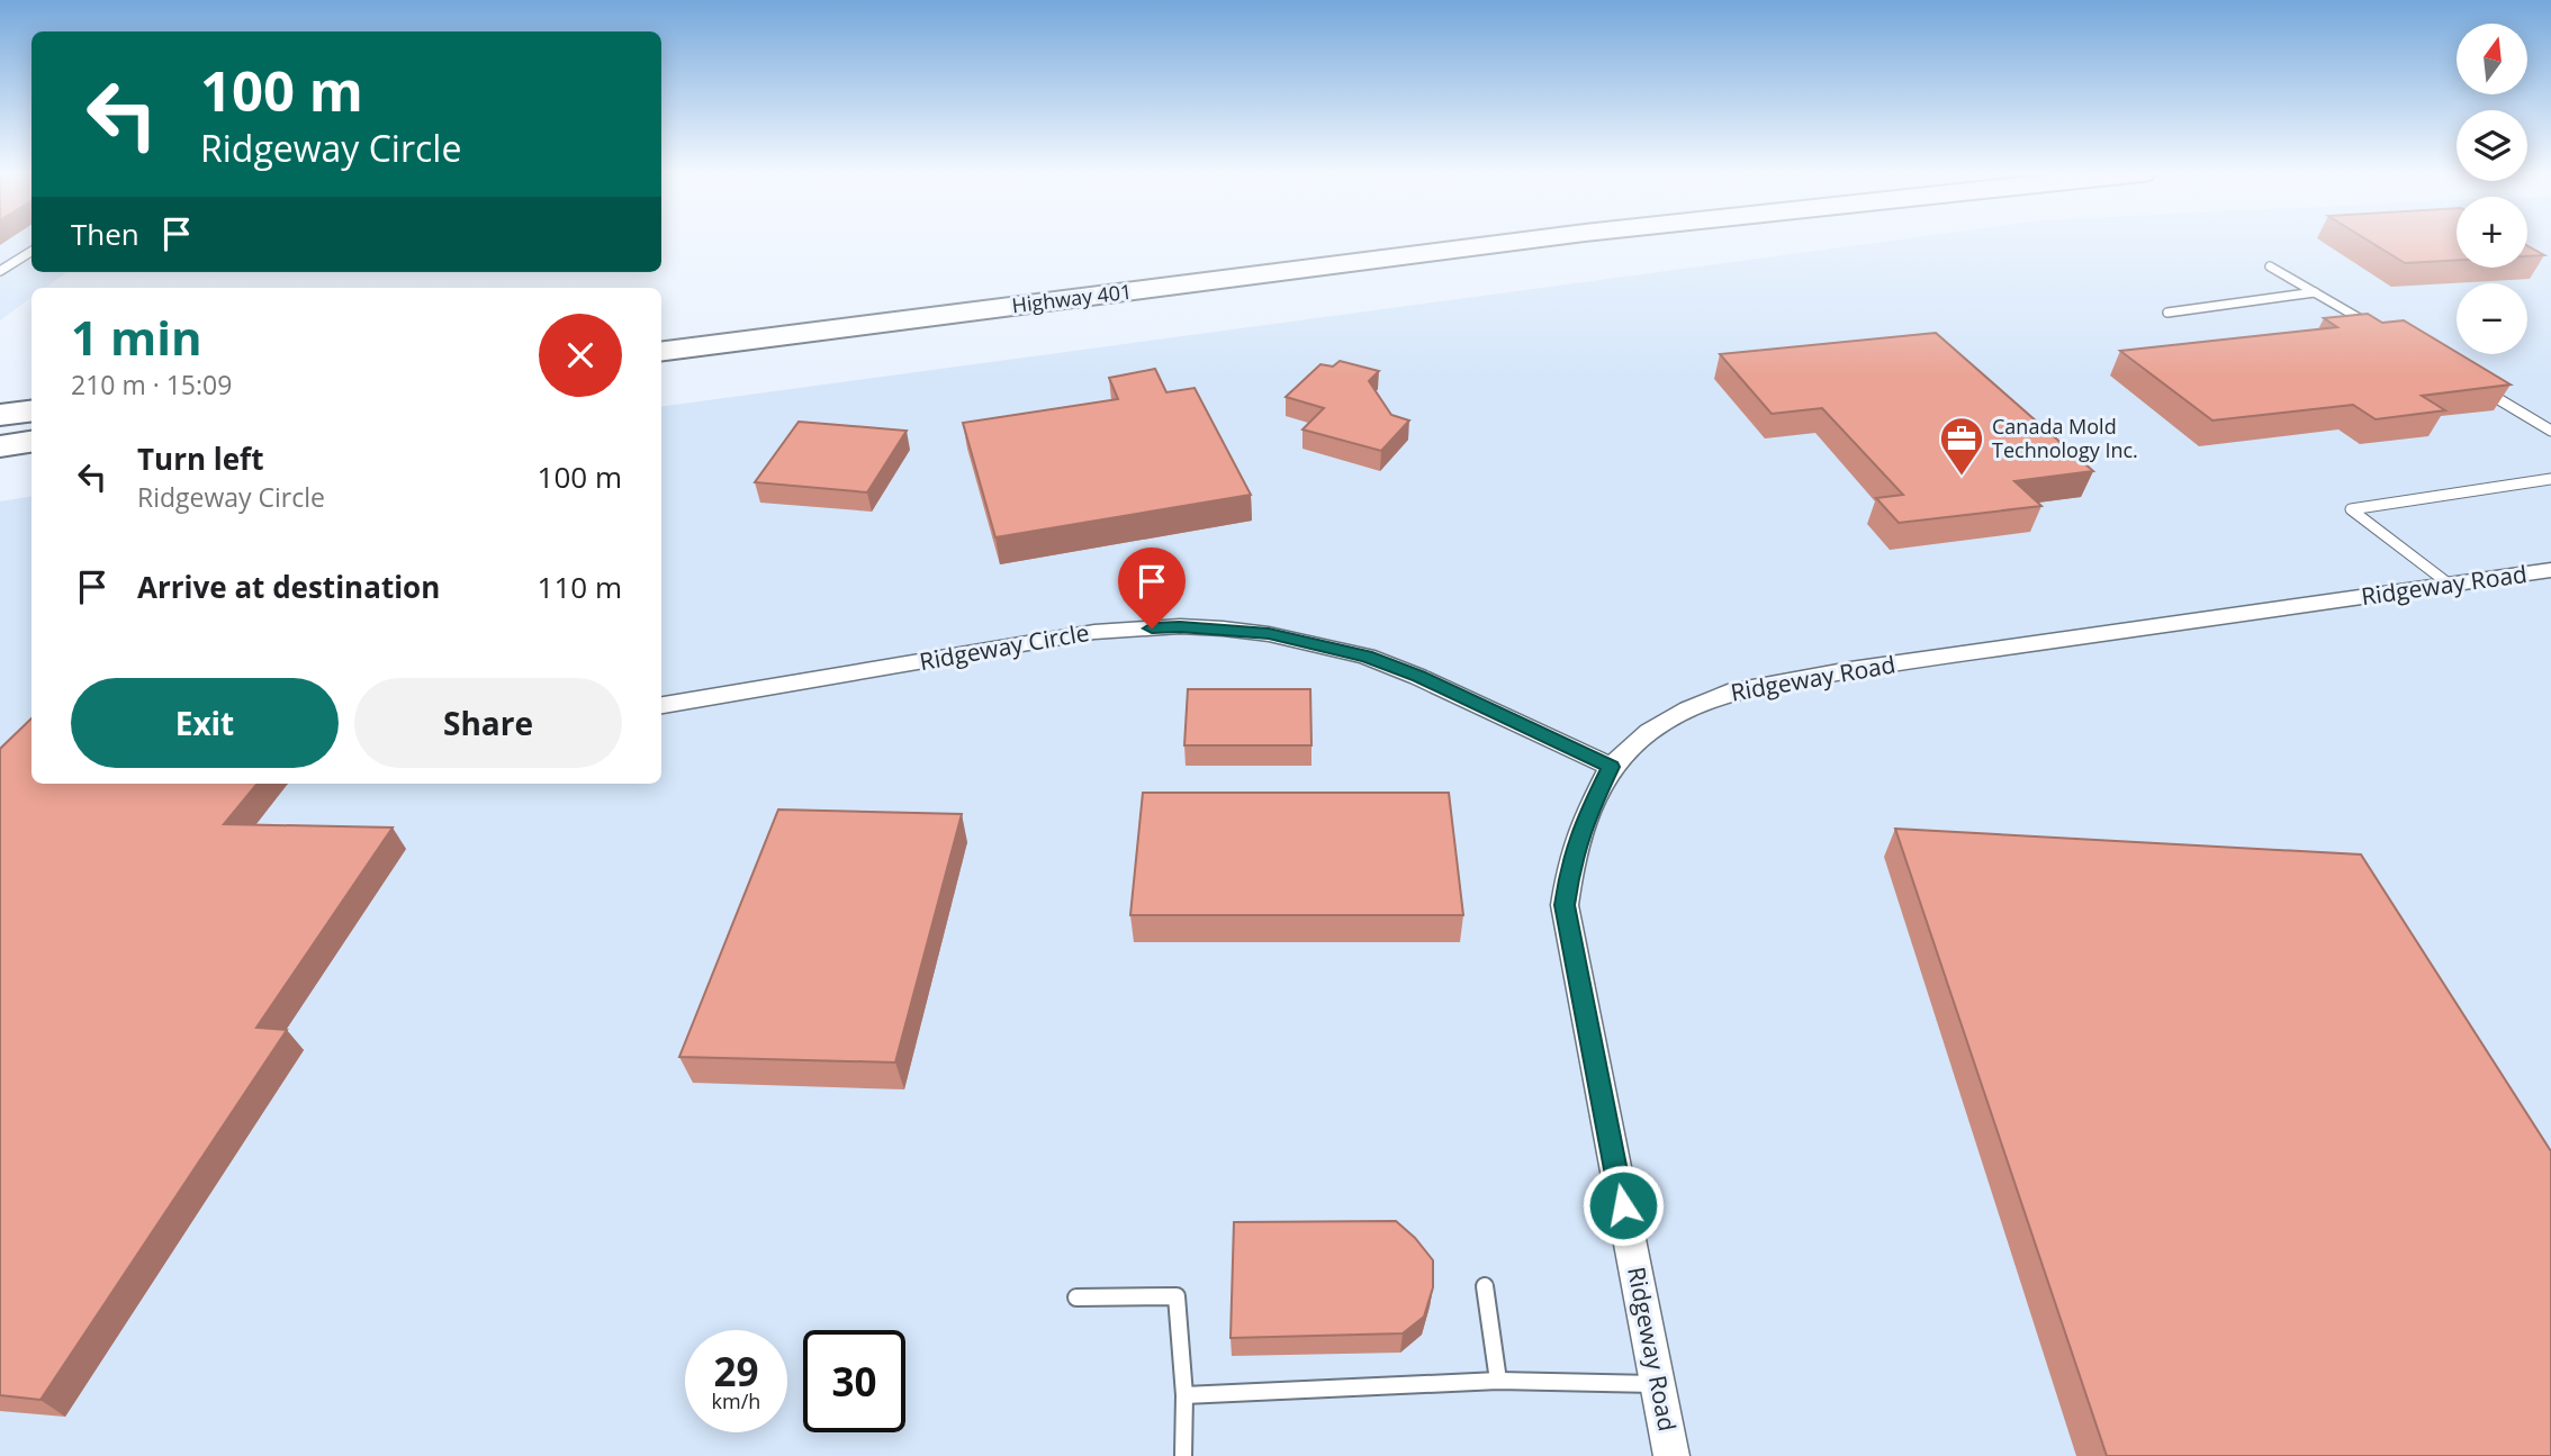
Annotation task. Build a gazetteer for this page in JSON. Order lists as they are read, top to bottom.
{
  "streets": {
    "highway": ["Highway 401"],
    "street": ["Ridgeway Road", "Ridgeway Circle"]
  },
  "crossings": [
    ["Ridgeway Road", "Ridgeway Circle"]
  ],
  "places": {
    "office": ["Canada Mold Technology Inc."]
  },
  "north": "top",
  "page": {
    "map_buttons": ["+", "−"],
    "turn": ["100 m", "Ridgeway Circle"],
    "then": "Then",
    "heading": ["1 min", "210 m · 15:09"],
    "list": [
      {
        "name": "Turn left",
        "note": "Ridgeway Circle",
        "value": "100 m"
      },
      {
        "name": "Arrive at destination",
        "value": "110 m"
      }
    ],
    "buttons": ["Exit", "Share"],
    "speed": "29 km/h",
    "limit": "30"
  }
}
